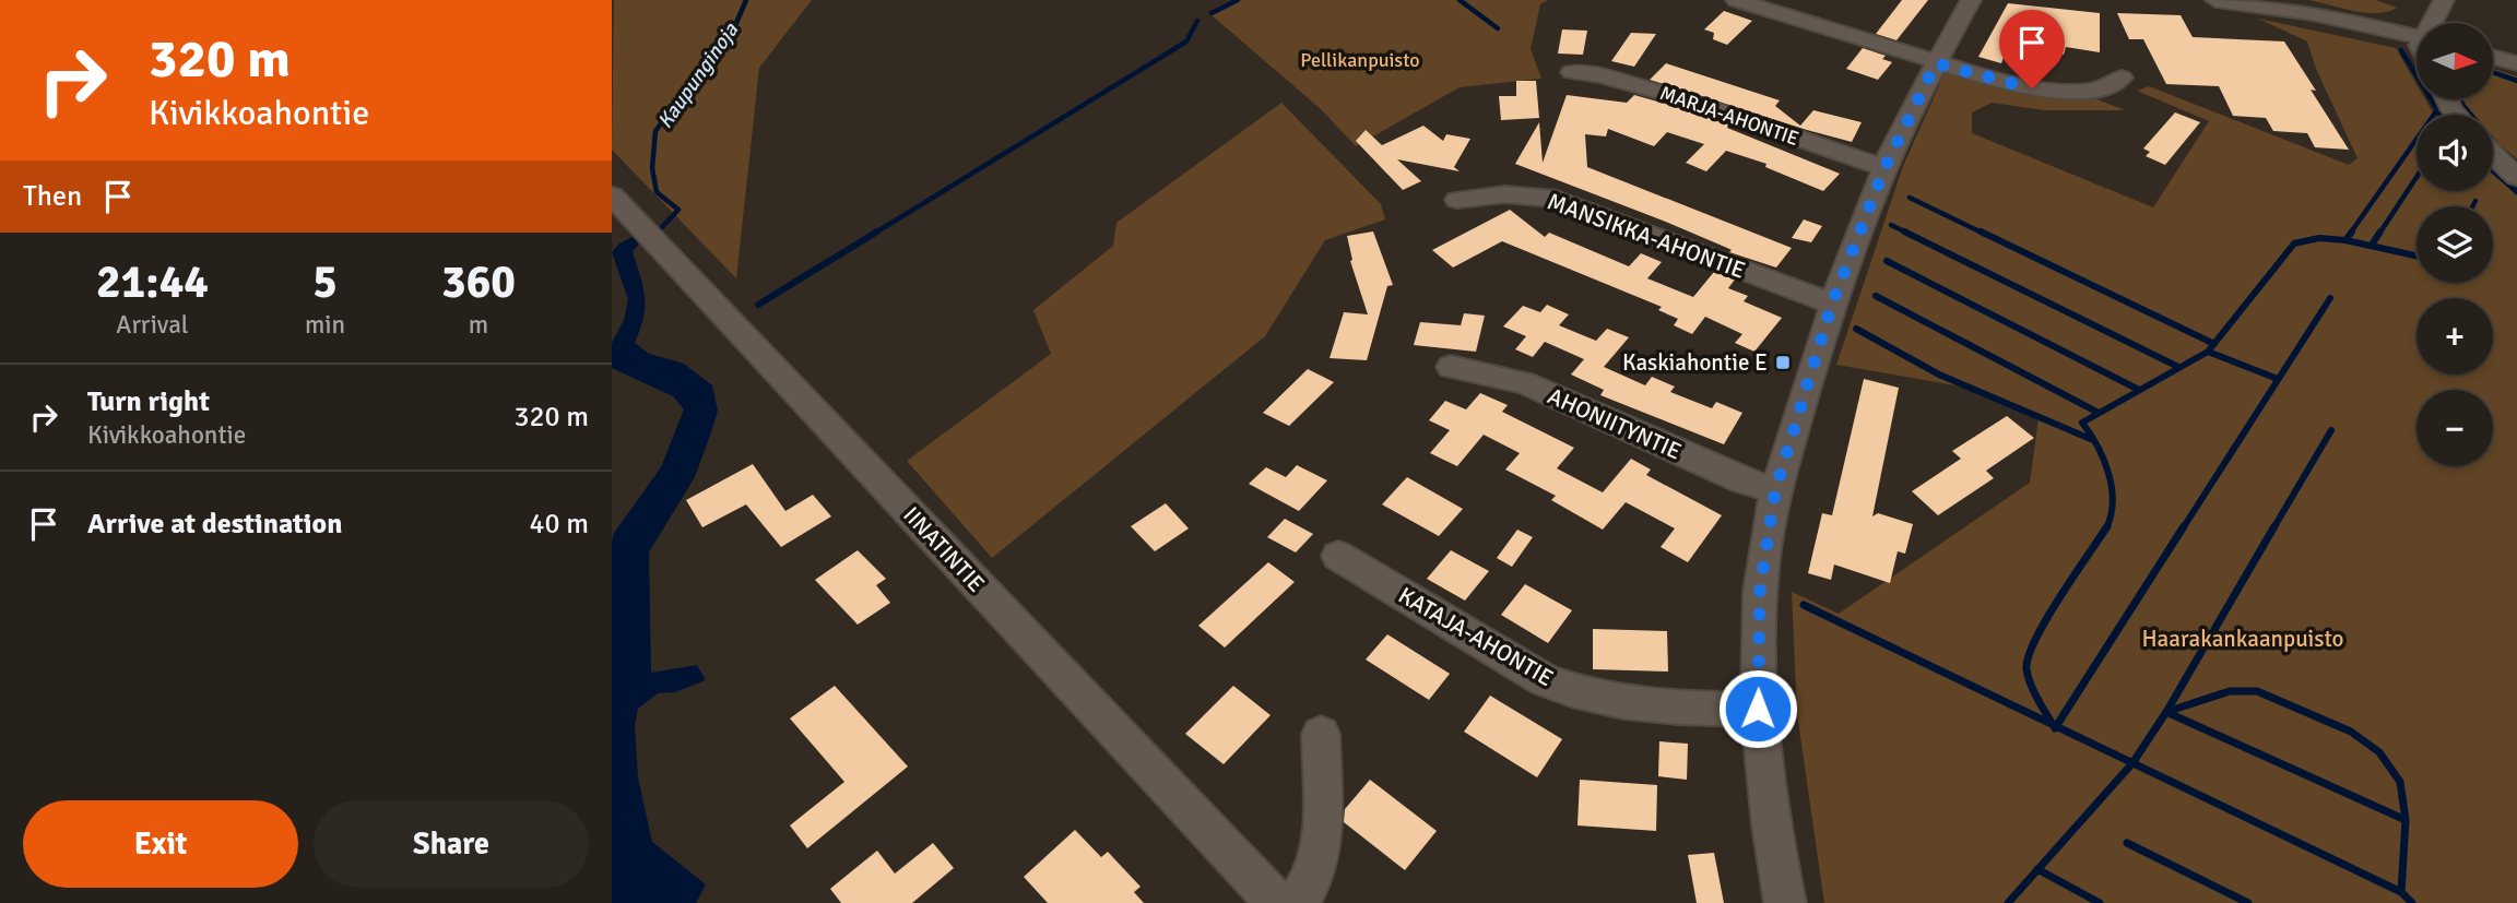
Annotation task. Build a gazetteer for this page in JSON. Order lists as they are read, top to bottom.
{
  "streets": {
    "street": [
      "MARJA-AHONTIE",
      "MANSIKKA-AHONTIE",
      "AHONIITYNTIE",
      "IINATINTIE",
      "KATAJA-AHONTIE"
    ]
  },
  "water": ["Kaupunginoja"],
  "parks": ["Pellikanpuisto", "Haarakankaanpuisto"],
  "places": {
    "transit": ["Kaskiahontie E"]
  },
  "north": "right",
  "page": {
    "turn": ["320 m", "Kivikkoahontie"],
    "map_buttons": ["+", "−"],
    "then": "Then",
    "eta": [
      "21:44",
      "Arrival",
      "5",
      "min",
      "360",
      "m"
    ],
    "list": [
      {
        "name": "Turn right",
        "note": "Kivikkoahontie",
        "value": "320 m"
      },
      {
        "name": "Arrive at destination",
        "value": "40 m"
      }
    ],
    "buttons": ["Exit", "Share"]
  }
}
